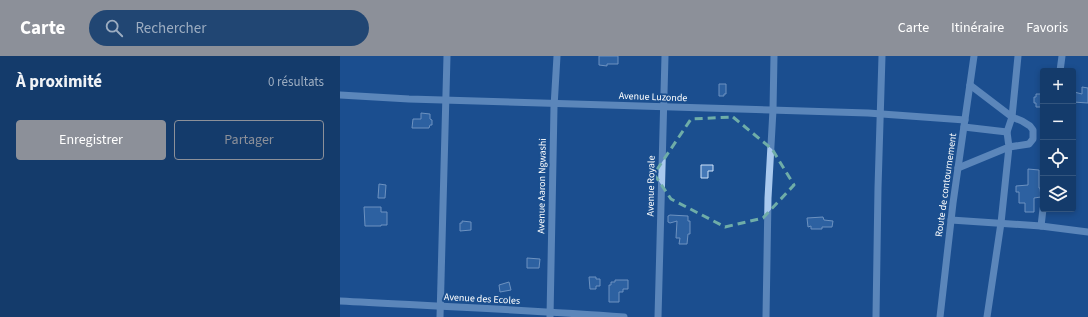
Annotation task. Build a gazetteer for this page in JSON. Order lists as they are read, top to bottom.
{
  "streets": {
    "street": [
      "Avenue Luzonde",
      "Route de contournement",
      "Avenue Aaron Ngwashi",
      "Avenue Royale",
      "Avenue des Ecoles"
    ]
  },
  "crossings": [
    ["Avenue Luzonde", "Route de contournement"],
    ["Avenue Luzonde", "Avenue Aaron Ngwashi"],
    ["Avenue Luzonde", "Avenue Royale"],
    ["Avenue Aaron Ngwashi", "Avenue des Ecoles"]
  ],
  "page": {
    "header": "Carte",
    "search": "Rechercher",
    "nav": ["Carte", "Itinéraire", "Favoris"],
    "heading": ["À proximité", "0 résultats"],
    "map_buttons": ["+", "−"],
    "buttons": ["Enregistrer", "Partager"]
  }
}
